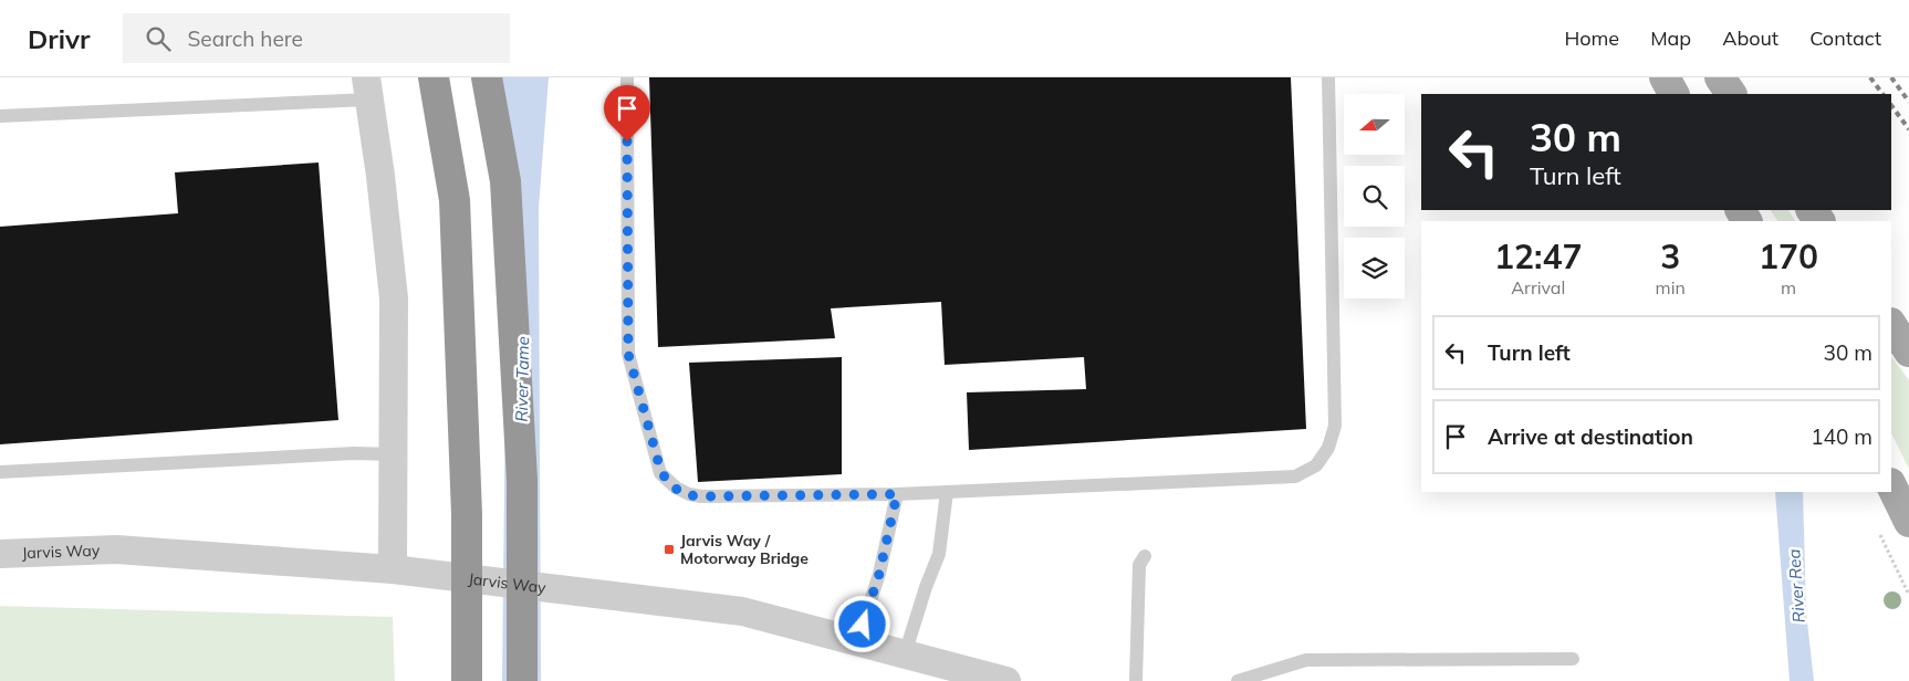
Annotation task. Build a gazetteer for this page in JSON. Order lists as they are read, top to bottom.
{
  "streets": {
    "street": ["Jarvis Way"]
  },
  "water": ["River Tame", "River Rea"],
  "places": {
    "transit": ["Jarvis Way / Motorway Bridge"]
  },
  "north": "left",
  "page": {
    "header": "Drivr",
    "search": "Search here",
    "nav": [
      "Home",
      "Map",
      "About",
      "Contact"
    ],
    "turn": ["30 m", "Turn left"],
    "eta": [
      "12:47",
      "Arrival",
      "3",
      "min",
      "170",
      "m"
    ],
    "list": [
      {
        "name": "Turn left",
        "value": "30 m"
      },
      {
        "name": "Arrive at destination",
        "value": "140 m"
      }
    ]
  }
}
